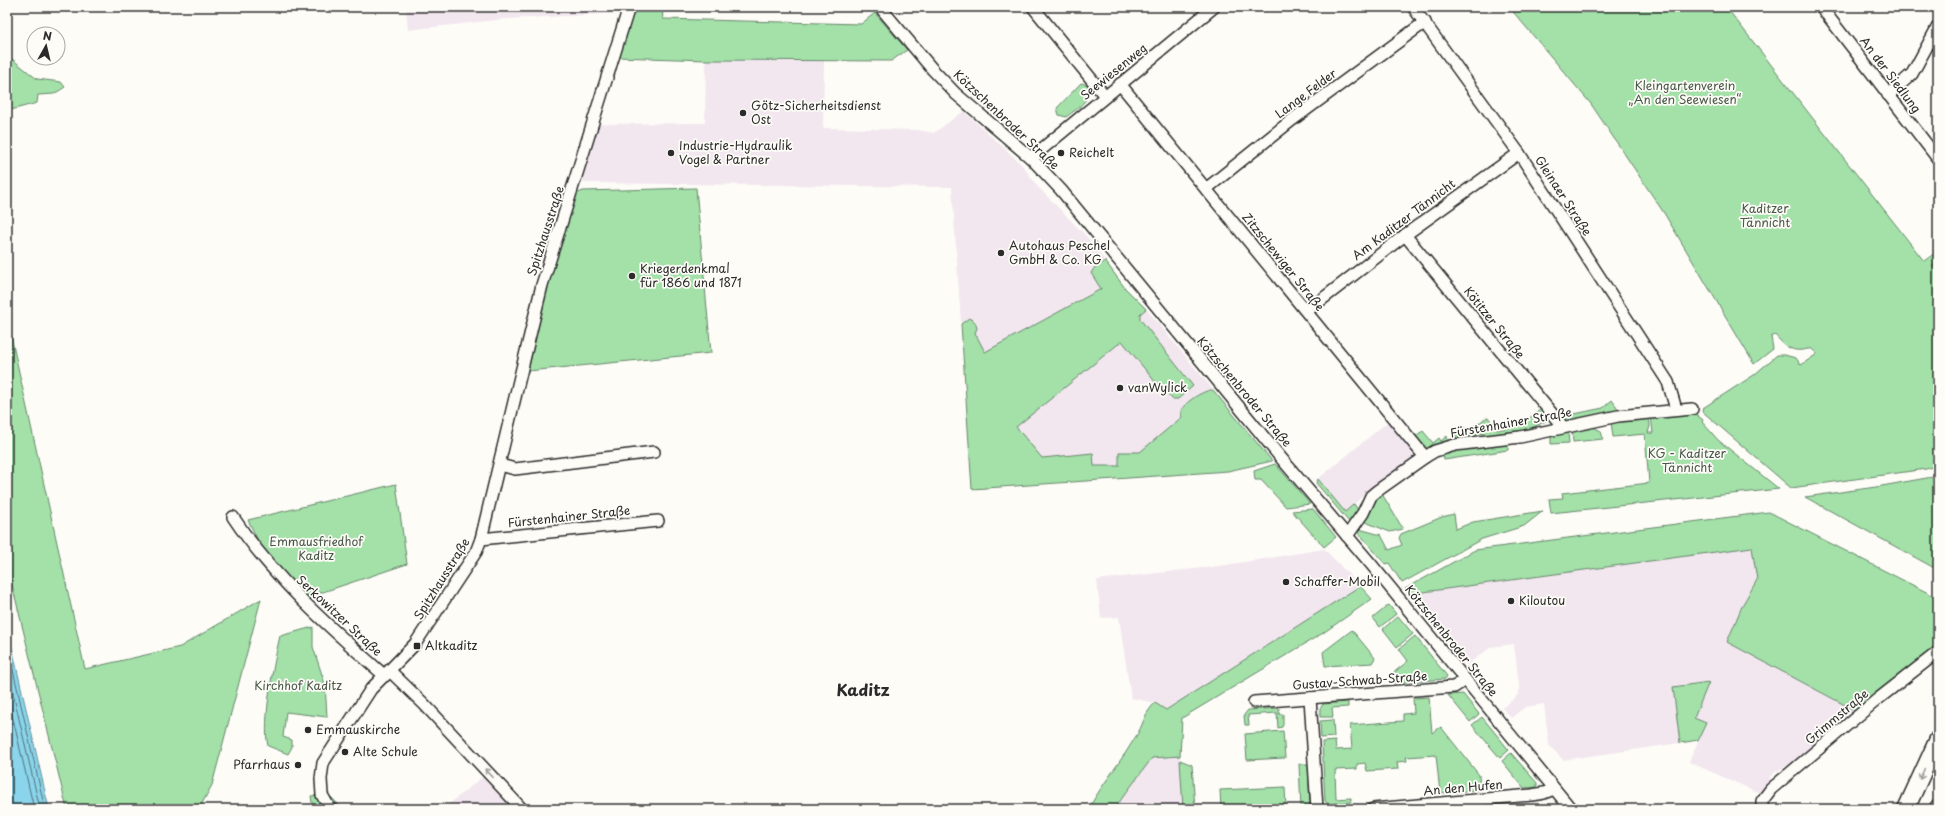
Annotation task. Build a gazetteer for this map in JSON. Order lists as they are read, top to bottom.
{
  "streets": {
    "street": [
      "Seewiesenweg",
      "An der Siedlung",
      "Lange Felder",
      "Kötzschenbroder Straße",
      "Gleinaer Straße",
      "Am Kaditzer Tännicht",
      "Spitzhausstraße",
      "Zitzschewiger Straße",
      "Kötitzer Straße",
      "Fürstenhainer Straße",
      "Serkowitzer Straße",
      "Gustav-Schwab-Straße",
      "Grimmstraße",
      "An den Hufen"
    ]
  },
  "crossings": [
    ["Seewiesenweg", "Kötzschenbroder Straße"],
    ["Seewiesenweg", "Zitzschewiger Straße"],
    ["Lange Felder", "Gleinaer Straße"],
    ["Lange Felder", "Zitzschewiger Straße"],
    ["Kötzschenbroder Straße", "Fürstenhainer Straße"],
    ["Kötzschenbroder Straße", "Gustav-Schwab-Straße"],
    ["Kötzschenbroder Straße", "An den Hufen"],
    ["Gleinaer Straße", "Am Kaditzer Tännicht"],
    ["Gleinaer Straße", "Fürstenhainer Straße"],
    ["Am Kaditzer Tännicht", "Zitzschewiger Straße"],
    ["Am Kaditzer Tännicht", "Kötitzer Straße"],
    ["Spitzhausstraße", "Fürstenhainer Straße"],
    ["Spitzhausstraße", "Serkowitzer Straße"],
    ["Zitzschewiger Straße", "Fürstenhainer Straße"],
    ["Kötitzer Straße", "Fürstenhainer Straße"]
  ],
  "one_way": ["Serkowitzer Straße"],
  "districts": ["Kaditz"],
  "parks": [
    "Kleingartenverein „An den Seewiesen“",
    "Kaditzer Tännicht",
    "KG - Kaditzer Tännicht",
    "Emmausfriedhof Kaditz",
    "Kirchhof Kaditz"
  ],
  "places": {
    "other": [
      "Götz-Sicherheitsdienst Ost",
      "Industrie-Hydraulik Vogel & Partner",
      "Reichelt",
      "Autohaus Peschel GmbH & Co. KG",
      "Kriegerdenkmal für 1866 und 1871",
      "vanWylick",
      "Schaffer-Mobil",
      "Kiloutou",
      "Emmauskirche",
      "Alte Schule",
      "Pfarrhaus"
    ],
    "transit": ["Altkaditz"]
  },
  "north": "top"
}
